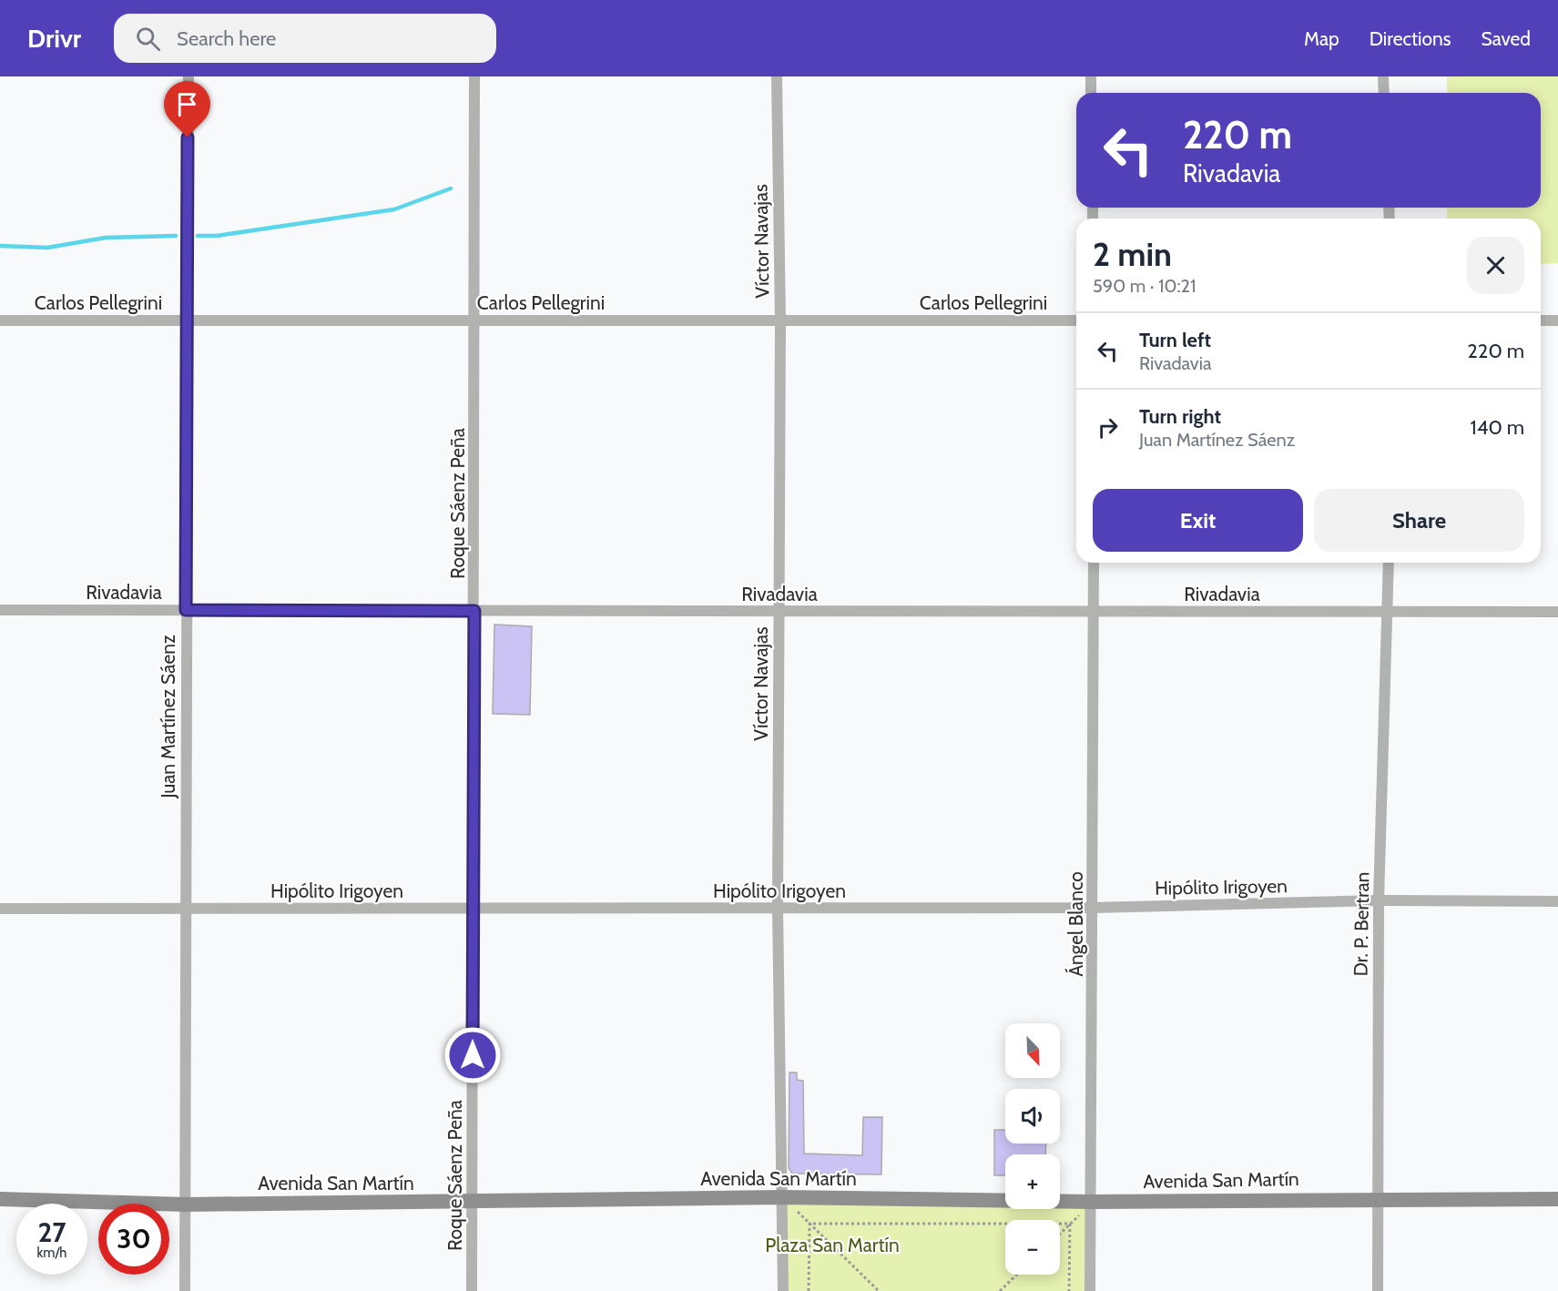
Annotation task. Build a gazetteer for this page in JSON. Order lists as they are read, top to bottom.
{
  "streets": {
    "main road": ["Avenida San Martín"],
    "street": [
      "Víctor Navajas",
      "Carlos Pellegrini",
      "Roque Sáenz Peña",
      "Rivadavia",
      "Juan Martínez Sáenz",
      "Hipólito Irigoyen",
      "Ángel Blanco",
      "Dr. P. Bertran"
    ]
  },
  "crossings": [
    ["Víctor Navajas", "Carlos Pellegrini"],
    ["Víctor Navajas", "Rivadavia"],
    ["Víctor Navajas", "Hipólito Irigoyen"],
    ["Víctor Navajas", "Avenida San Martín"],
    ["Carlos Pellegrini", "Roque Sáenz Peña"],
    ["Carlos Pellegrini", "Juan Martínez Sáenz"],
    ["Roque Sáenz Peña", "Rivadavia"],
    ["Roque Sáenz Peña", "Hipólito Irigoyen"],
    ["Roque Sáenz Peña", "Avenida San Martín"],
    ["Rivadavia", "Juan Martínez Sáenz"],
    ["Rivadavia", "Ángel Blanco"],
    ["Rivadavia", "Dr. P. Bertran"],
    ["Juan Martínez Sáenz", "Hipólito Irigoyen"],
    ["Juan Martínez Sáenz", "Avenida San Martín"],
    ["Hipólito Irigoyen", "Ángel Blanco"],
    ["Hipólito Irigoyen", "Dr. P. Bertran"],
    ["Ángel Blanco", "Avenida San Martín"],
    ["Dr. P. Bertran", "Avenida San Martín"]
  ],
  "parks": ["Plaza San Martín"],
  "north": "bottom right",
  "page": {
    "header": "Drivr",
    "search": "Search here",
    "nav": ["Map", "Directions", "Saved"],
    "turn": ["220 m", "Rivadavia"],
    "heading": ["2 min", "590 m · 10:21"],
    "list": [
      {
        "name": "Turn left",
        "note": "Rivadavia",
        "value": "220 m"
      },
      {
        "name": "Turn right",
        "note": "Juan Martínez Sáenz",
        "value": "140 m"
      }
    ],
    "buttons": ["Exit", "Share"],
    "map_buttons": ["+", "−"],
    "speed": "27 km/h",
    "limit": "30"
  }
}
